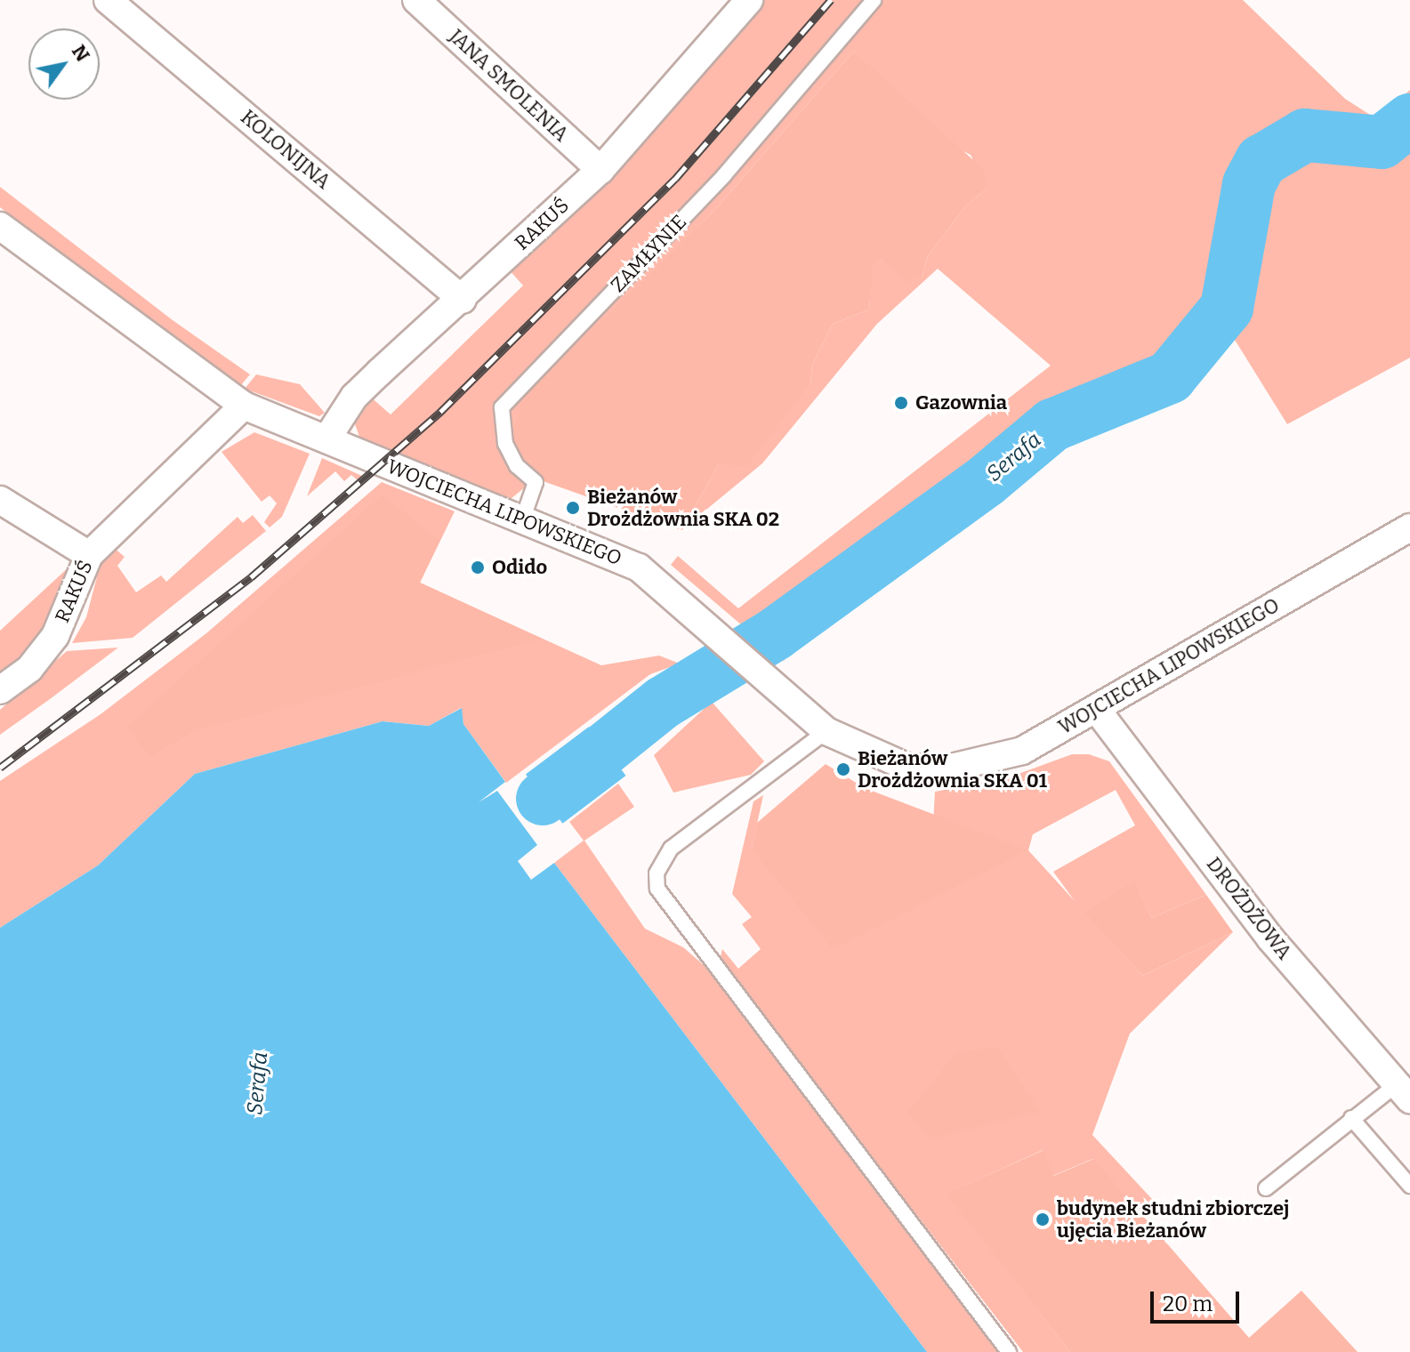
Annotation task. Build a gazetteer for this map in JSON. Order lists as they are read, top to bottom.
{
  "streets": {
    "street": [
      "JANA SMOLENIA",
      "KOLONIJNA",
      "RAKUŚ",
      "WOJCIECHA LIPOWSKIEGO",
      "DROŻDŻOWA"
    ],
    "lane": ["ZAMŁYNIE"]
  },
  "crossings": [
    ["JANA SMOLENIA", "RAKUŚ"],
    ["KOLONIJNA", "RAKUŚ"],
    ["RAKUŚ", "WOJCIECHA LIPOWSKIEGO"],
    ["ZAMŁYNIE", "WOJCIECHA LIPOWSKIEGO"],
    ["WOJCIECHA LIPOWSKIEGO", "DROŻDŻOWA"]
  ],
  "water": ["Serafa"],
  "places": [
    "Gazownia",
    "Bieżanów Drożdżownia SKA 02",
    "Odido",
    "Bieżanów Drożdżownia SKA 01",
    "budynek studni zbiorczej ujęcia Bieżanów"
  ],
  "scale_bar": "20 m",
  "north": "top right"
}
